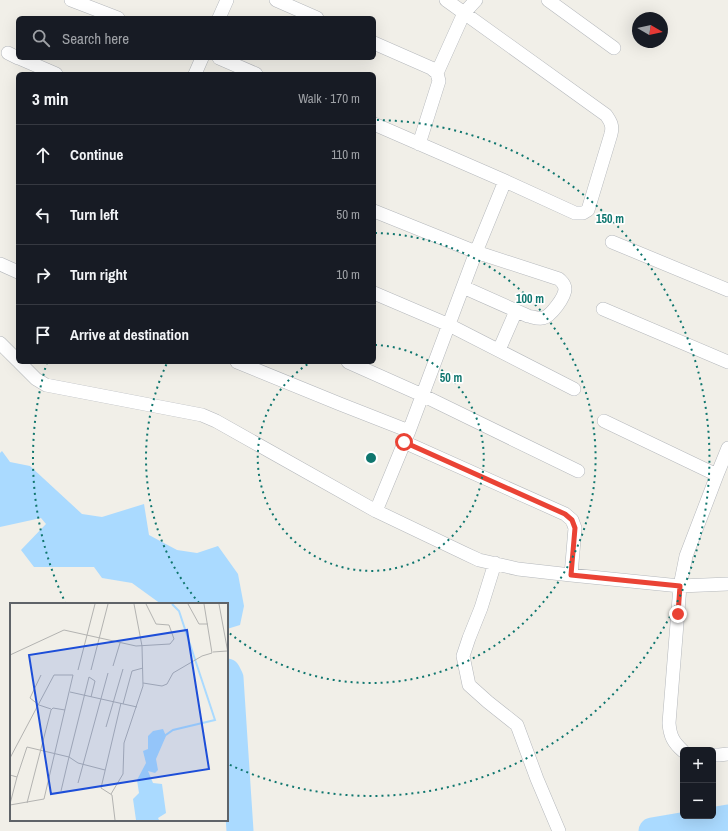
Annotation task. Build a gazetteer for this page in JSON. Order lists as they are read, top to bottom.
{
  "north": "right",
  "page": {
    "search": "Search here",
    "heading": ["3 min", "Walk · 170 m"],
    "list": [
      ["Continue", "110 m"],
      ["Turn left", "50 m"],
      ["Turn right", "10 m"],
      "Arrive at destination"
    ],
    "map_buttons": ["+", "−"]
  },
  "rings": ["150 m", "100 m", "50 m"]
}
